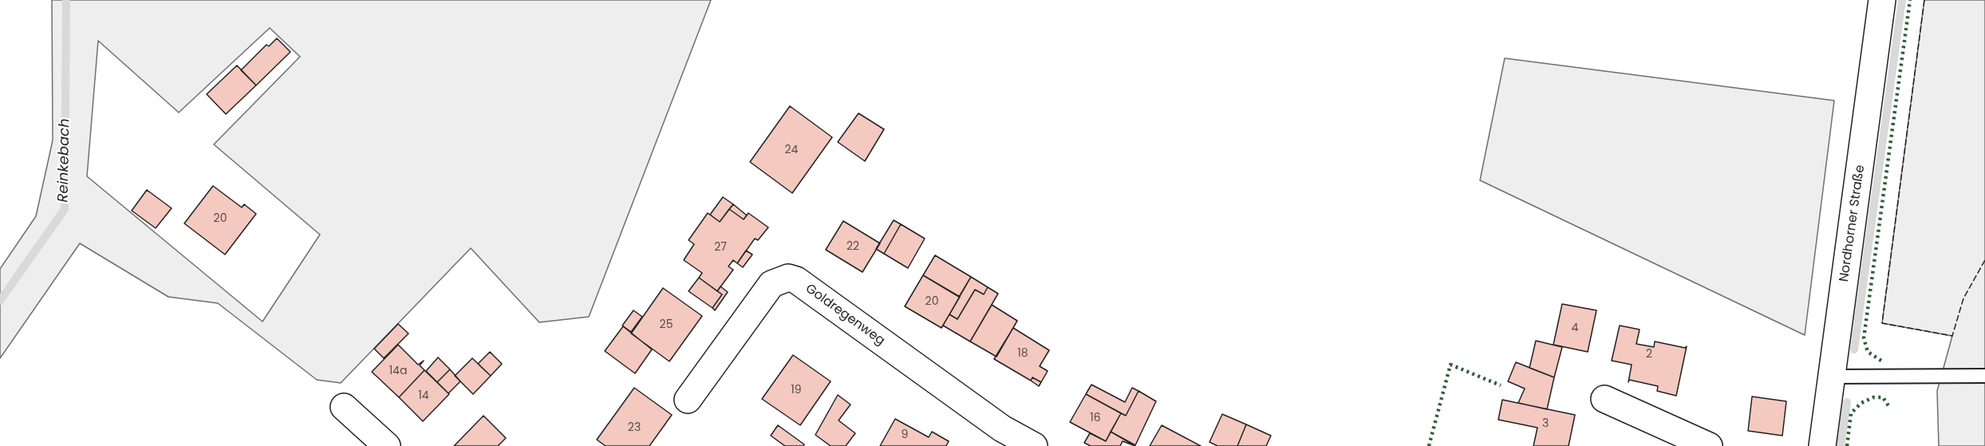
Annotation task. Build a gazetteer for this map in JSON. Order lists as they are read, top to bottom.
{
  "streets": {
    "street": ["Nordhorner Straße", "Goldregenweg"]
  },
  "water": ["Reinkebach"],
  "house_numbers": [
    "24",
    "20",
    "22",
    "27",
    "20",
    "25",
    "4",
    "18",
    "2",
    "14a",
    "19",
    "14",
    "16",
    "3",
    "23",
    "9"
  ]
}
